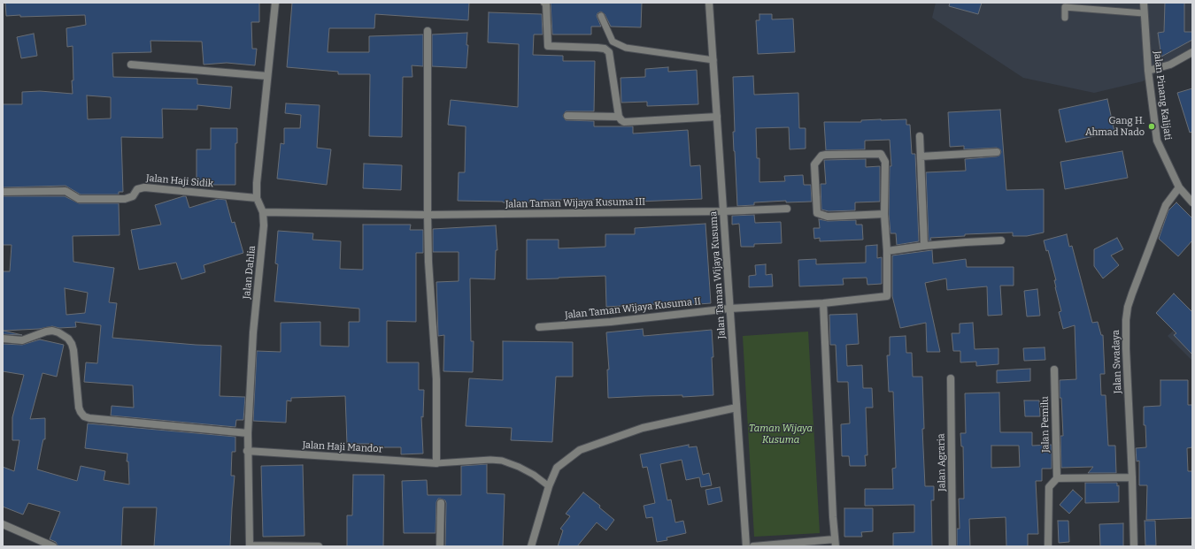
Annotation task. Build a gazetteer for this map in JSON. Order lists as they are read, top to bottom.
{
  "streets": {
    "street": [
      "Jalan Pinang Kalijati",
      "Jalan Haji Sidik",
      "Jalan Taman Wijaya Kusuma III",
      "Jalan Dahlia",
      "Jalan Taman Wijaya Kusuma",
      "Jalan Taman Wijaya Kusuma II",
      "Jalan Swadaya",
      "Jalan Pemilu",
      "Jalan Haji Mandor",
      "Jalan Agraria"
    ]
  },
  "crossings": [
    ["Jalan Pinang Kalijati", "Jalan Swadaya"],
    ["Jalan Haji Sidik", "Jalan Dahlia"],
    ["Jalan Taman Wijaya Kusuma III", "Jalan Dahlia"],
    ["Jalan Taman Wijaya Kusuma III", "Jalan Taman Wijaya Kusuma"],
    ["Jalan Dahlia", "Jalan Haji Mandor"],
    ["Jalan Taman Wijaya Kusuma", "Jalan Taman Wijaya Kusuma II"]
  ],
  "parks": ["Taman Wijaya Kusuma"],
  "places": ["Gang H. Ahmad Nado"]
}
